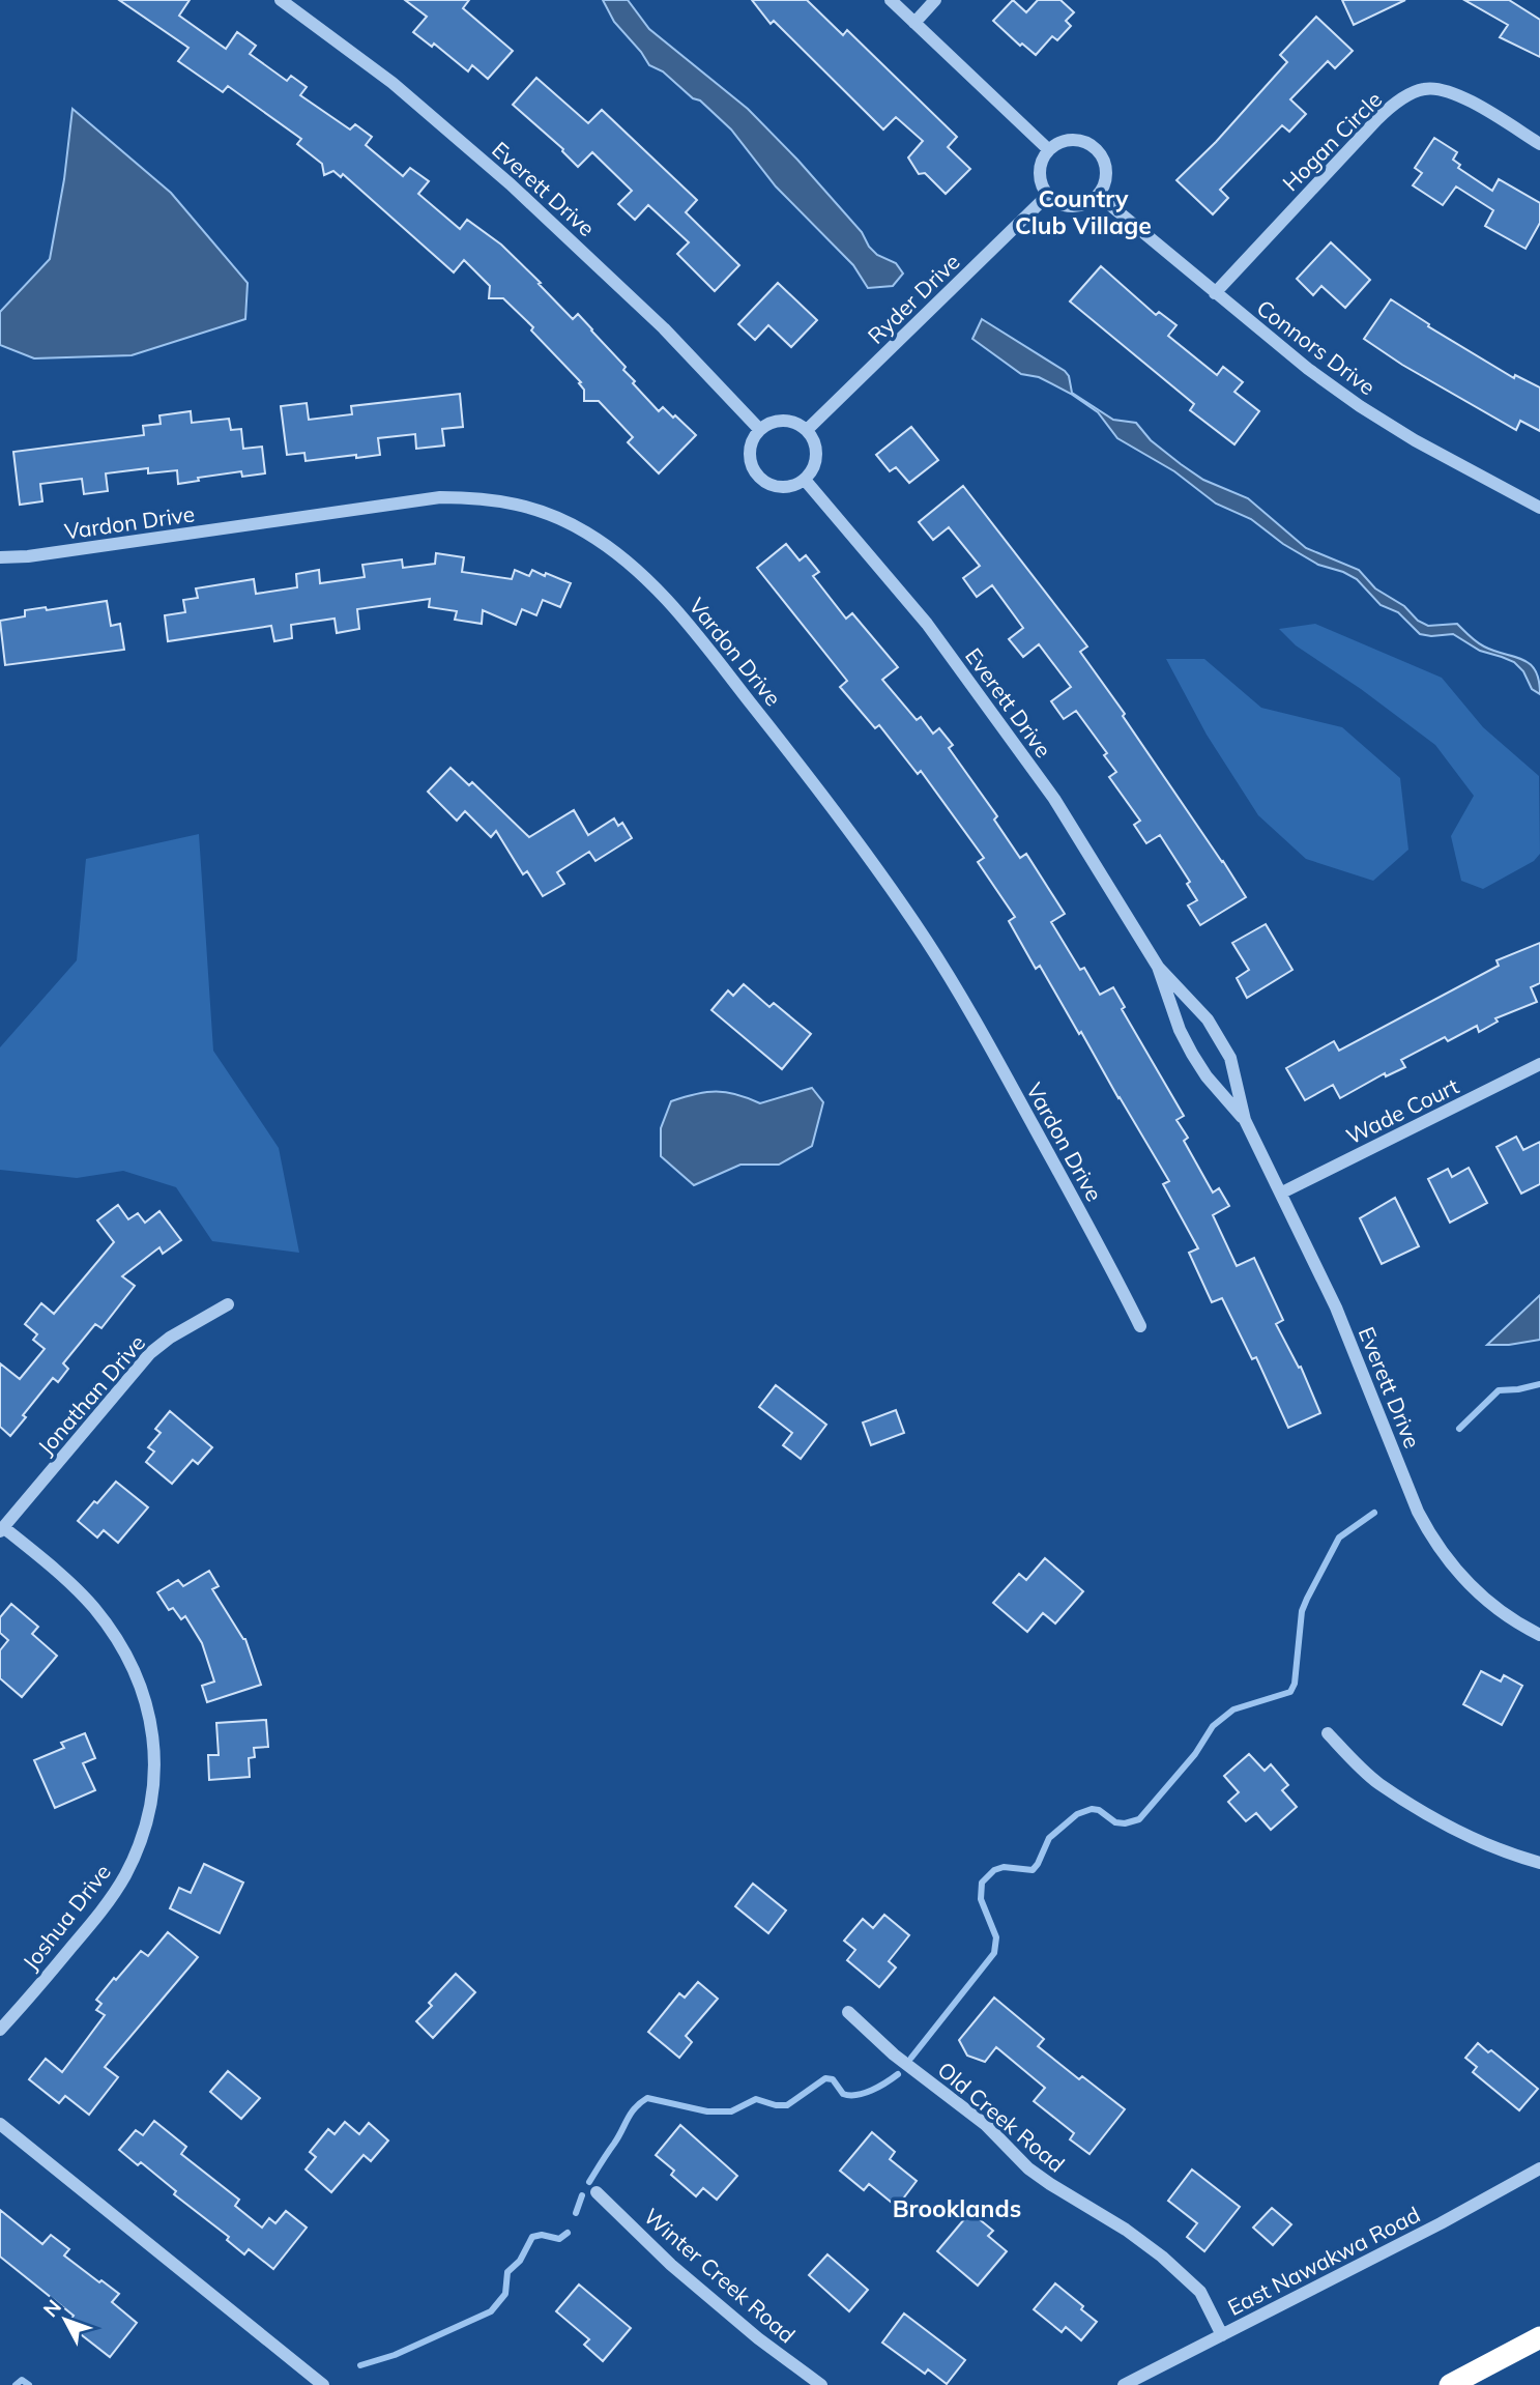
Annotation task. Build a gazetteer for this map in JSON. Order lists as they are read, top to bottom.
{
  "streets": {
    "street": [
      "Hogan Circle",
      "Everett Drive",
      "Ryder Drive",
      "Connors Drive",
      "Vardon Drive",
      "Wade Court",
      "Jonathan Drive",
      "Joshua Drive",
      "Old Creek Road",
      "East Nawakwa Road",
      "Winter Creek Road"
    ]
  },
  "crossings": [
    ["Hogan Circle", "Connors Drive"],
    ["Everett Drive", "Ryder Drive"],
    ["Everett Drive", "Wade Court"],
    ["Ryder Drive", "Connors Drive"],
    ["Jonathan Drive", "Joshua Drive"],
    ["Old Creek Road", "East Nawakwa Road"]
  ],
  "districts": ["Country Club Village", "Brooklands"],
  "north": "top left"
}
